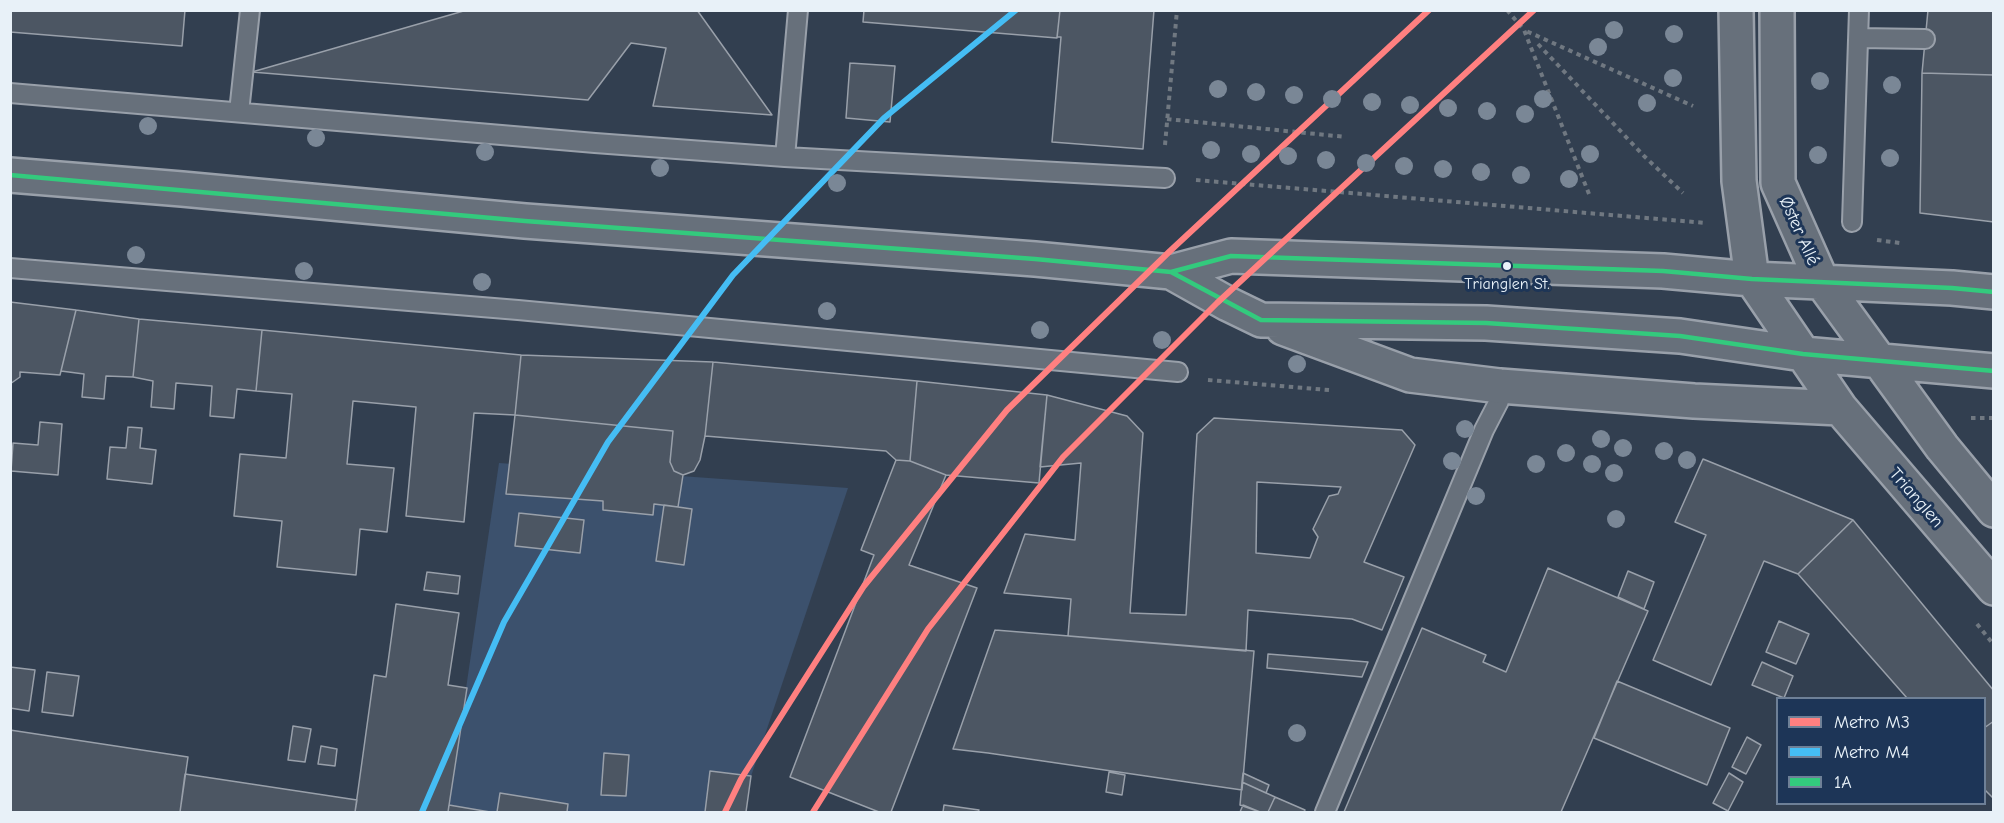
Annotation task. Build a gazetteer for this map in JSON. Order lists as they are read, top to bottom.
{
  "streets": {
    "street": ["Øster Allé", "Trianglen"]
  },
  "places": ["Trianglen St."],
  "lines": ["metro line M3", "metro line M4", "transit line 1A"],
  "legend": ["Metro M3", "Metro M4", "1A"]
}
